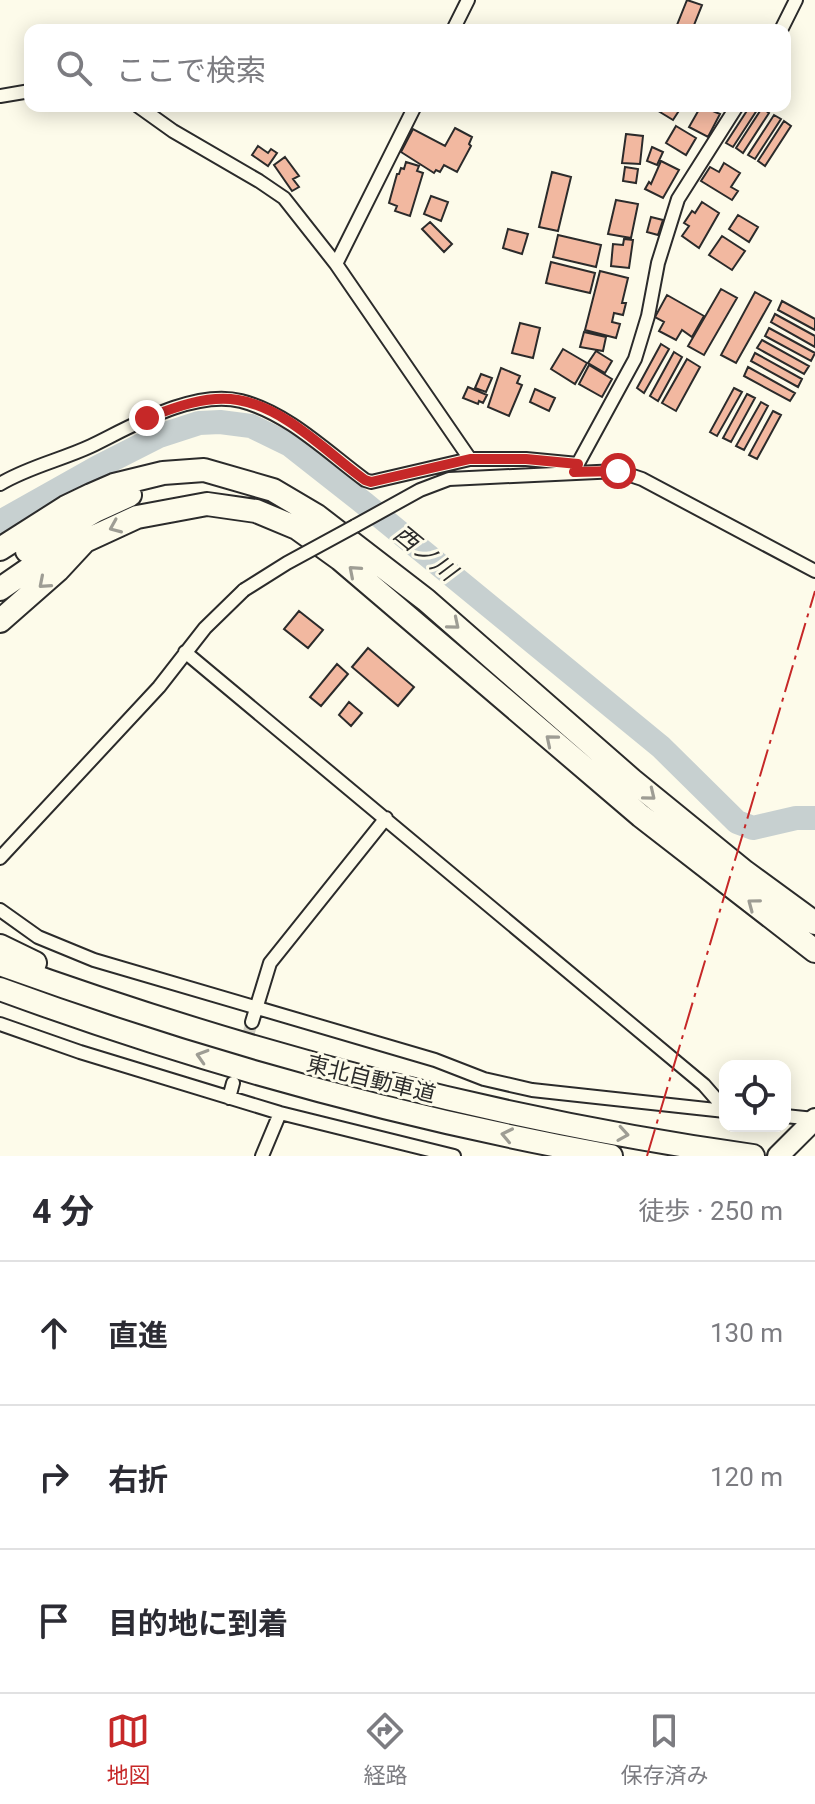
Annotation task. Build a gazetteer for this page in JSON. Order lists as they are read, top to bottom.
{
  "streets": {
    "highway": ["東北自動車道"]
  },
  "water": ["西ノ川"],
  "page": {
    "search": "ここで検索",
    "heading": ["4 分", "徒歩 · 250 m"],
    "list": [
      ["直進", "130 m"],
      ["右折", "120 m"],
      "目的地に到着"
    ],
    "nav": ["地図", "経路", "保存済み"]
  }
}
